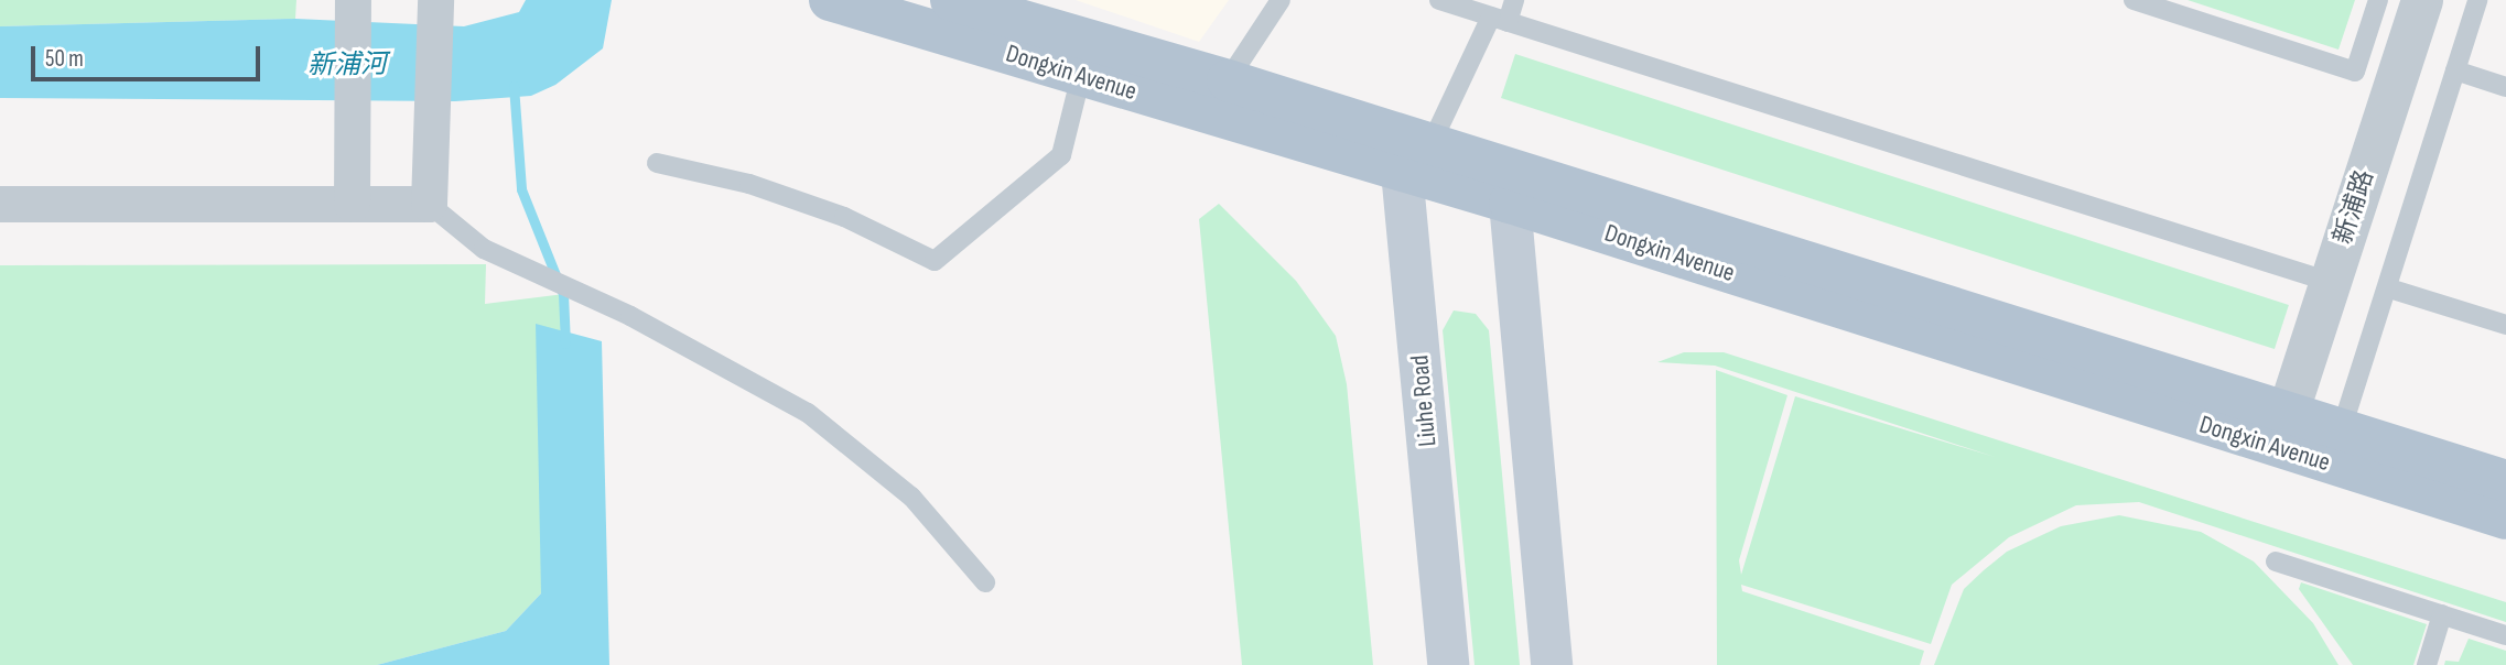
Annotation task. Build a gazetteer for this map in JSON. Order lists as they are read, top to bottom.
{
  "streets": {
    "main road": ["Dongxin Avenue", "Liuhe Road"],
    "street": ["新浦路"]
  },
  "crossings": [
    ["Dongxin Avenue", "新浦路"],
    ["Dongxin Avenue", "Liuhe Road"]
  ],
  "water": ["新浦河"],
  "scale_bar": "50 m"
}
